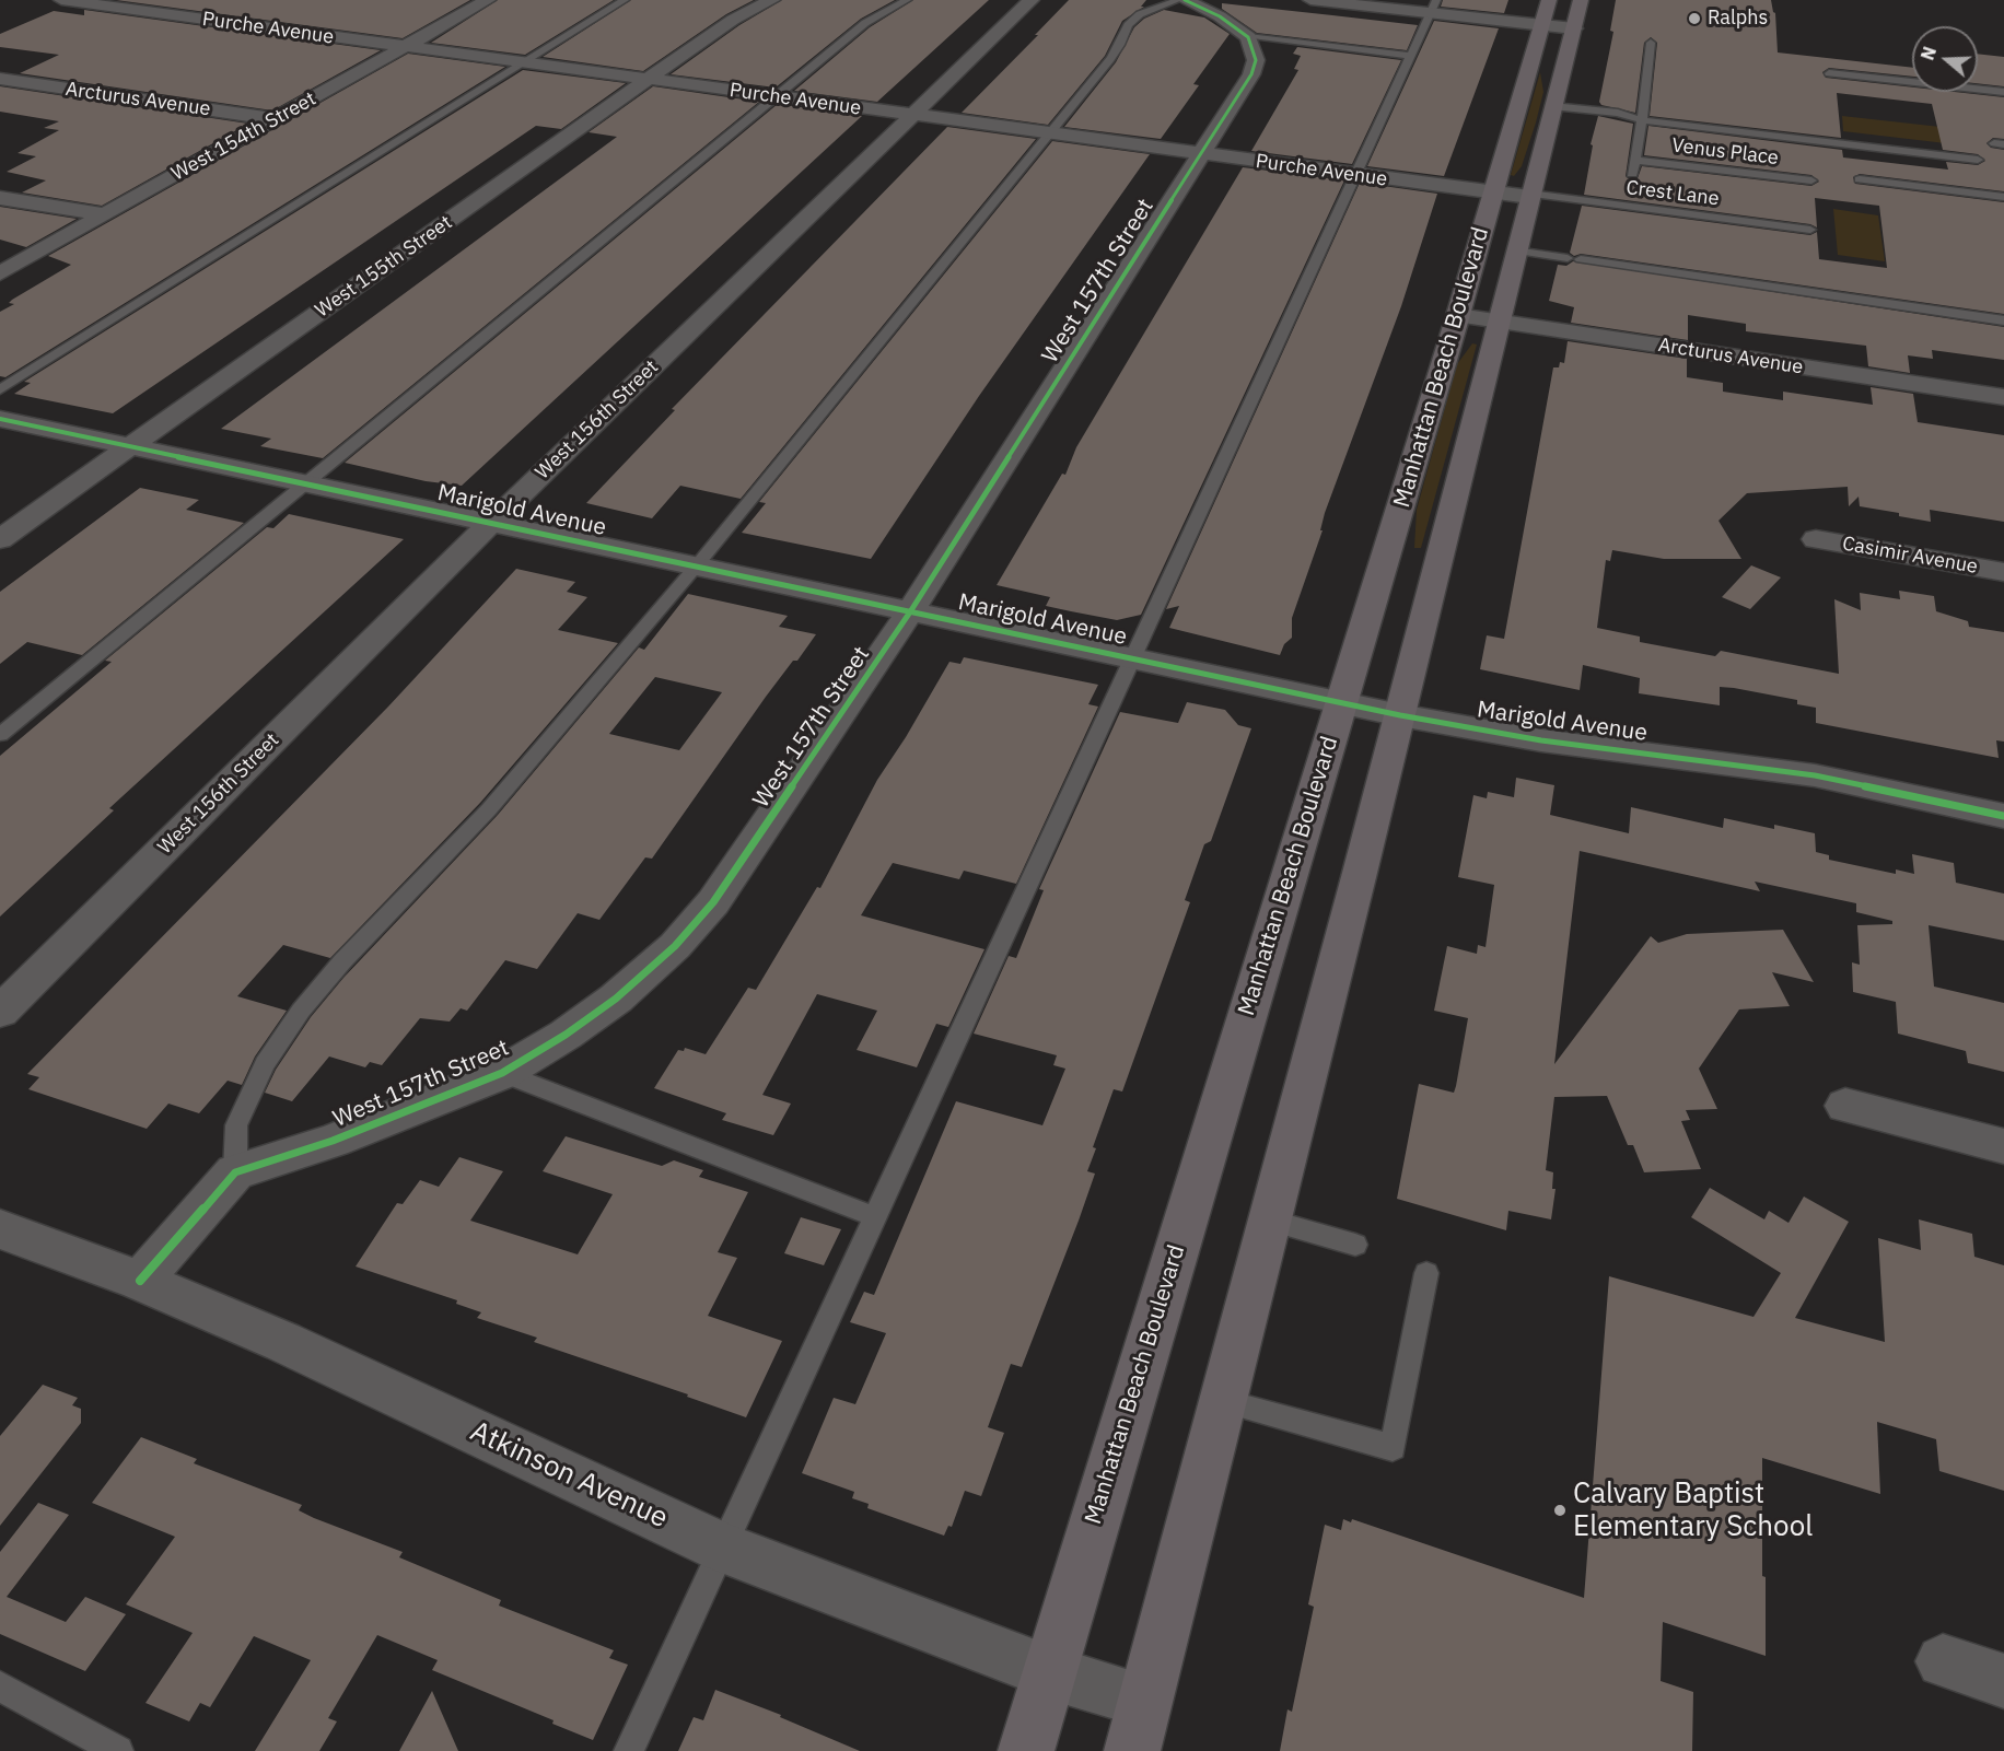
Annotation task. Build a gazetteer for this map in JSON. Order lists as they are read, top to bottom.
{
  "streets": {
    "main road": ["Manhattan Beach Boulevard"],
    "street": [
      "Purche Avenue",
      "Arcturus Avenue",
      "West 154th Street",
      "West 155th Street",
      "West 157th Street",
      "West 156th Street",
      "Marigold Avenue",
      "Casimir Avenue",
      "Atkinson Avenue"
    ],
    "lane": ["Venus Place", "Crest Lane"]
  },
  "crossings": [
    ["Purche Avenue", "West 154th Street"],
    ["Purche Avenue", "Crest Lane"],
    ["Purche Avenue", "West 155th Street"],
    ["Purche Avenue", "West 157th Street"],
    ["Purche Avenue", "Manhattan Beach Boulevard"],
    ["Purche Avenue", "West 156th Street"],
    ["Arcturus Avenue", "West 154th Street"],
    ["Arcturus Avenue", "Manhattan Beach Boulevard"],
    ["Crest Lane", "Manhattan Beach Boulevard"],
    ["West 155th Street", "Marigold Avenue"],
    ["West 157th Street", "Marigold Avenue"],
    ["Manhattan Beach Boulevard", "Marigold Avenue"],
    ["Manhattan Beach Boulevard", "Atkinson Avenue"],
    ["West 156th Street", "Marigold Avenue"]
  ],
  "places": ["Ralphs", "Calvary Baptist Elementary School"],
  "north": "left"
}
